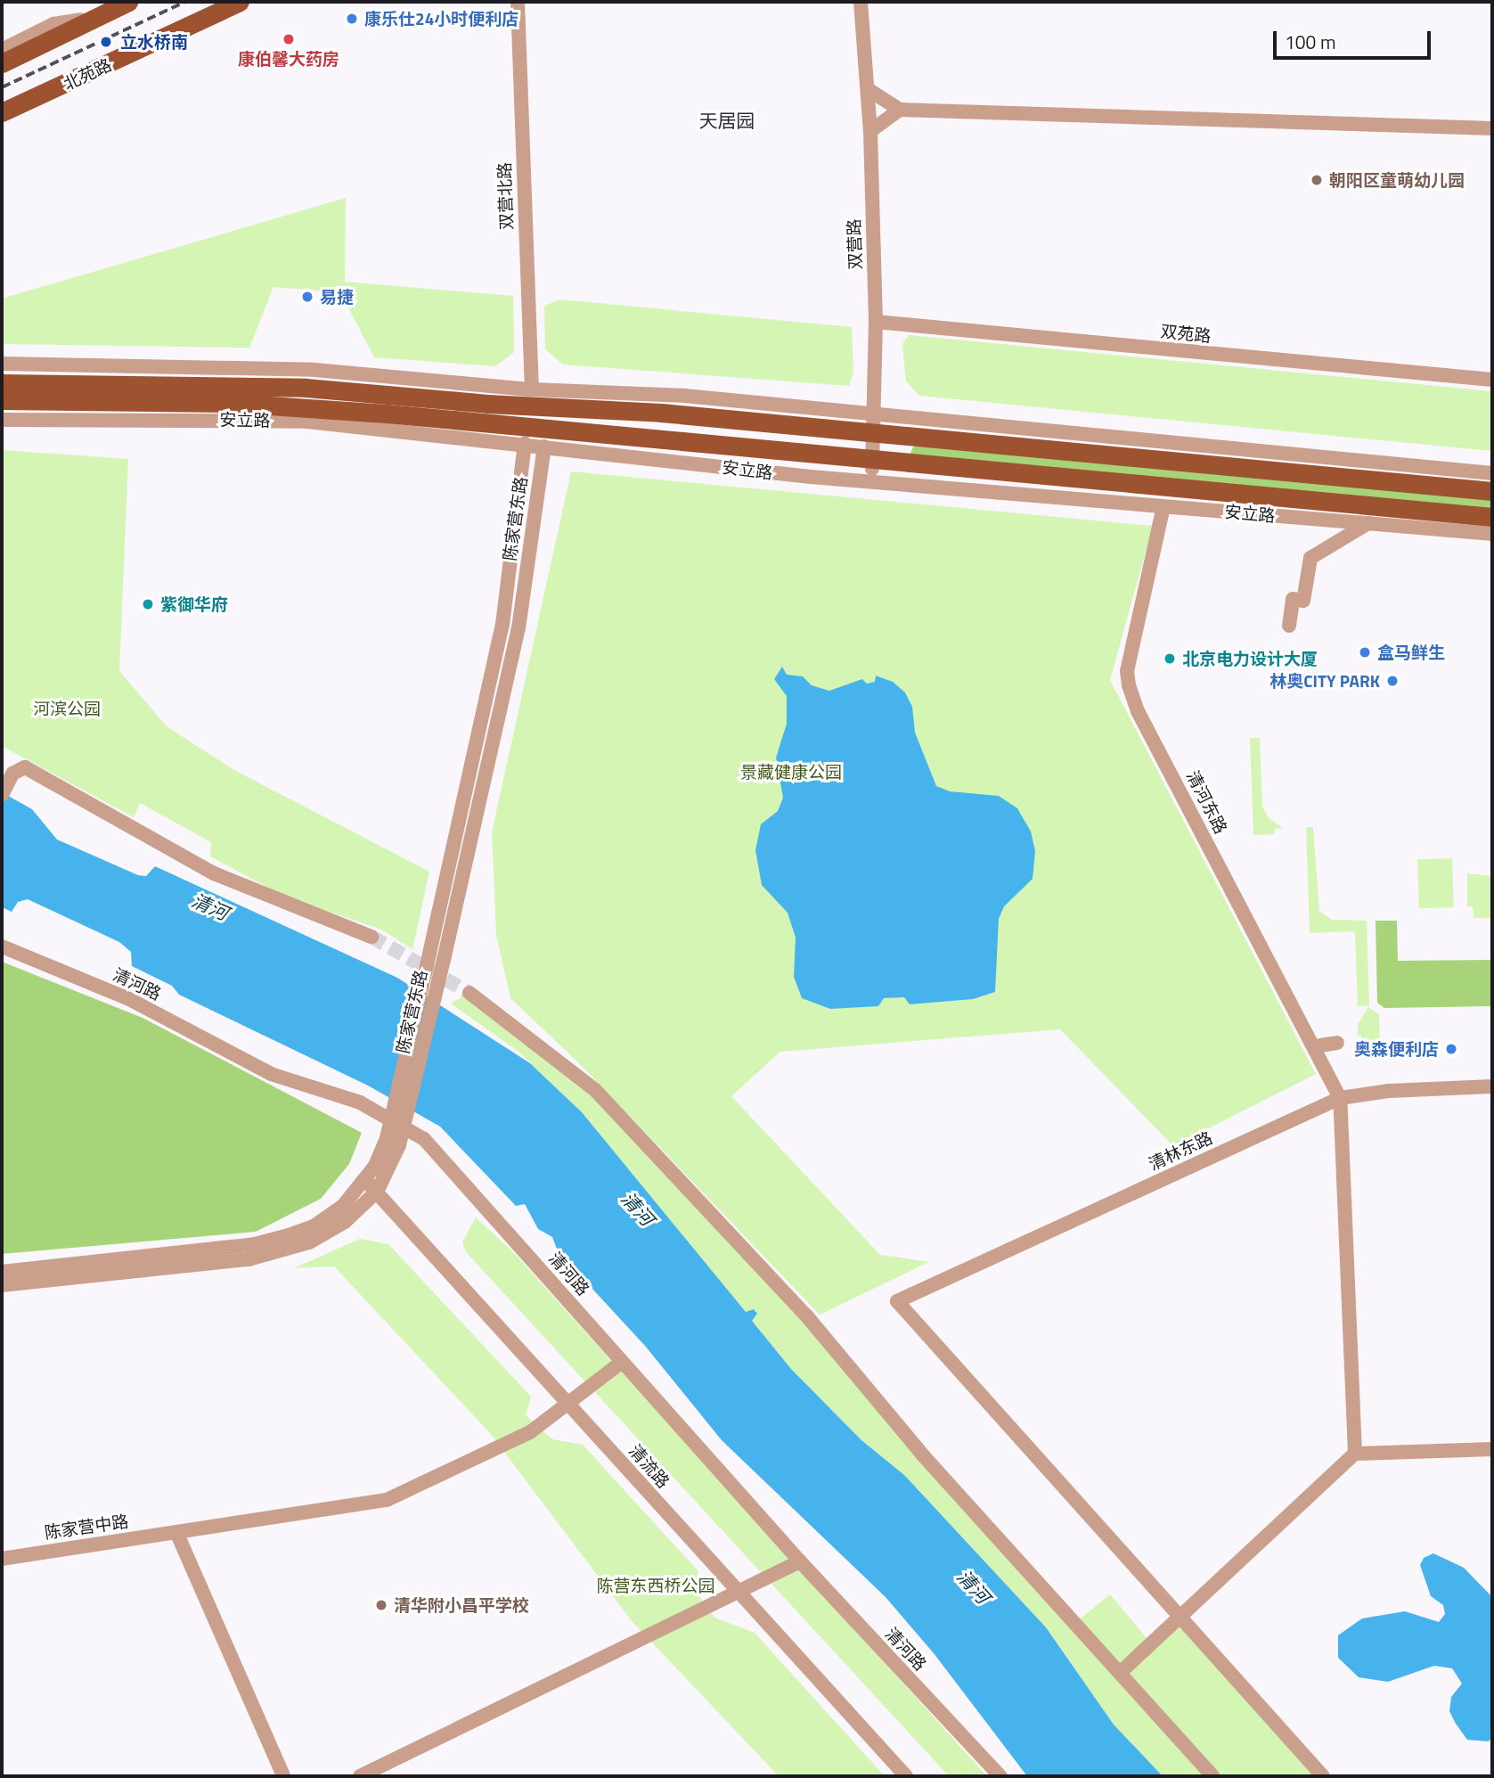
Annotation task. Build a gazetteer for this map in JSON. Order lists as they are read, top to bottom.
{
  "streets": {
    "main road": ["北苑路", "安立路"],
    "street": [
      "双营北路",
      "双营路",
      "双苑路",
      "陈家营东路",
      "清河东路",
      "清河路",
      "清林东路",
      "清流路",
      "陈家营中路"
    ]
  },
  "crossings": [
    ["双营北路", "安立路"],
    ["双营路", "双苑路"],
    ["双营路", "安立路"],
    ["安立路", "陈家营东路"],
    ["安立路", "清河东路"],
    ["陈家营东路", "清流路"],
    ["清河东路", "清林东路"],
    ["清河路", "陈家营中路"],
    ["清流路", "陈家营中路"]
  ],
  "districts": ["天居园"],
  "water": ["清河"],
  "parks": ["河滨公园", "景藏健康公园", "陈营东西桥公园"],
  "places": [
    "康乐仕24小时便利店",
    "康伯馨大药房",
    "立水桥南",
    "朝阳区童萌幼儿园",
    "易捷",
    "紫御华府",
    "盒马鲜生",
    "北京电力设计大厦",
    "林奥CITY PARK",
    "奥森便利店",
    "清华附小昌平学校"
  ],
  "scale_bar": "100 m"
}
